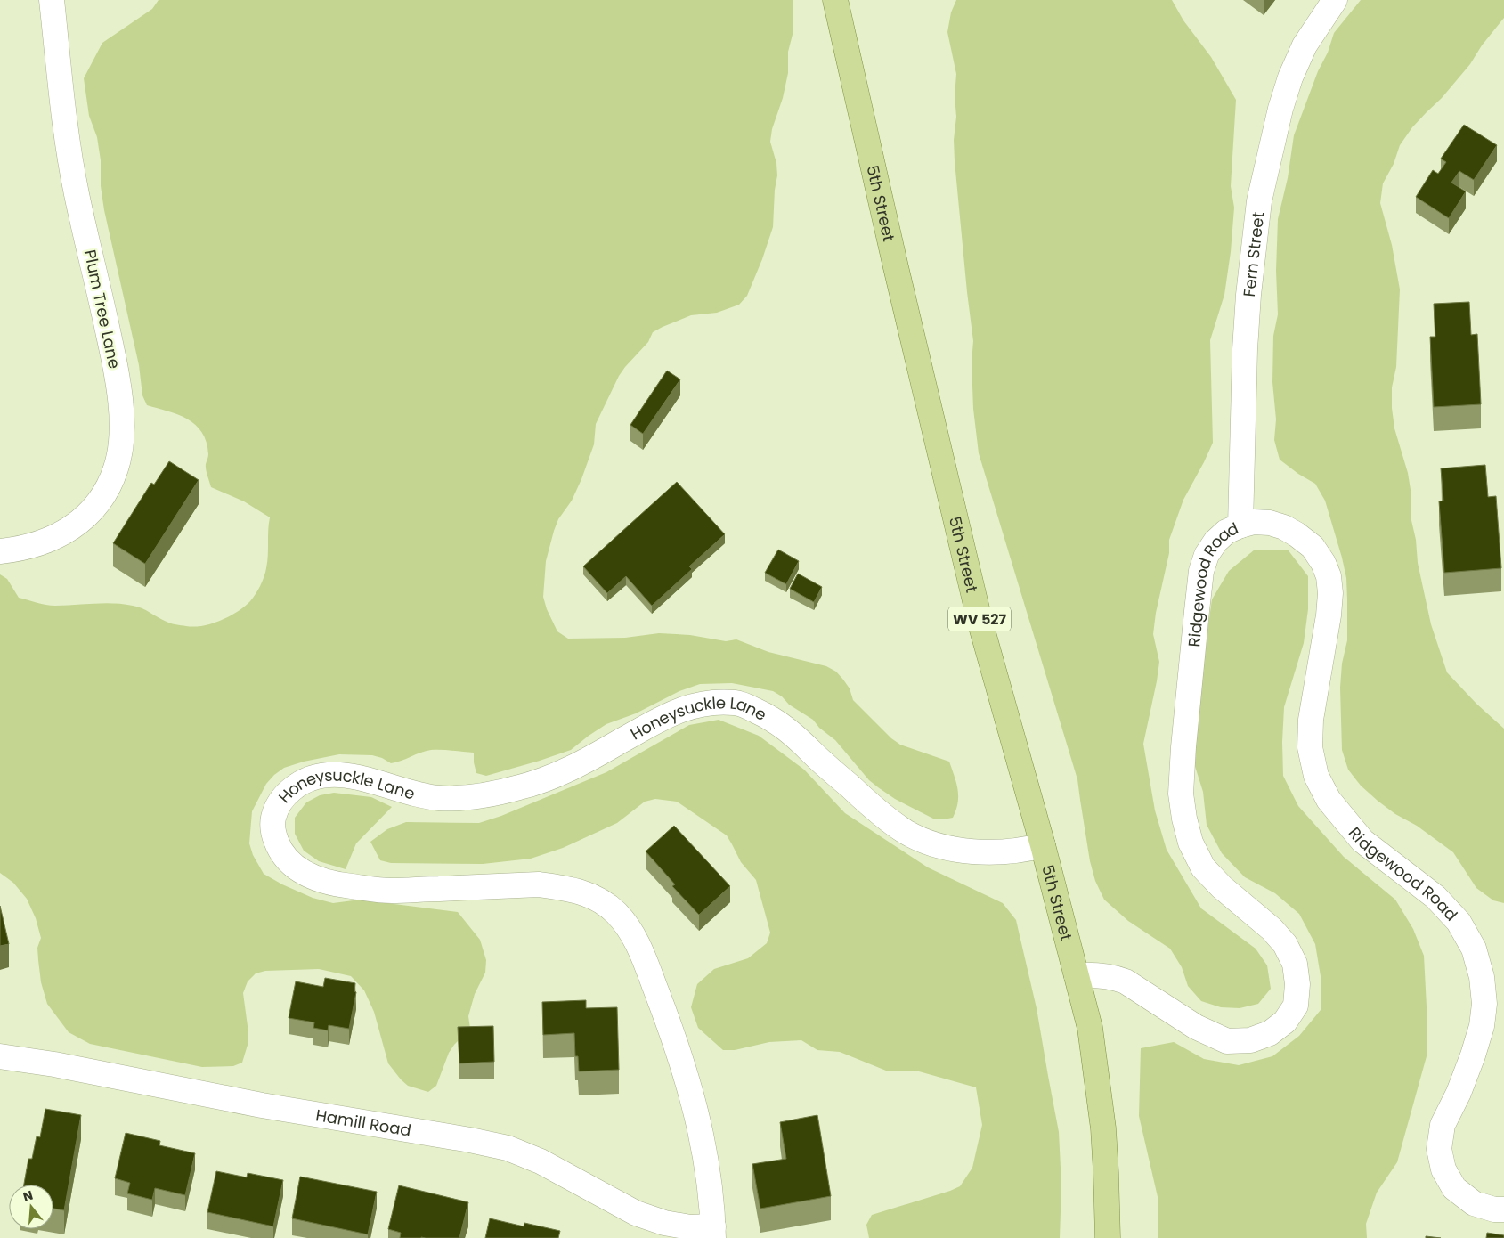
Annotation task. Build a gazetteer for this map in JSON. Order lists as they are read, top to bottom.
{
  "streets": {
    "main road": ["5th Street", "WV 527"],
    "street": [
      "Fern Street",
      "Plum Tree Lane",
      "Ridgewood Road",
      "Honeysuckle Lane",
      "Hamill Road"
    ]
  },
  "crossings": [
    ["5th Street", "Ridgewood Road"],
    ["5th Street", "Honeysuckle Lane"],
    ["Fern Street", "Ridgewood Road"],
    ["Honeysuckle Lane", "Hamill Road"]
  ],
  "north": "top"
}
